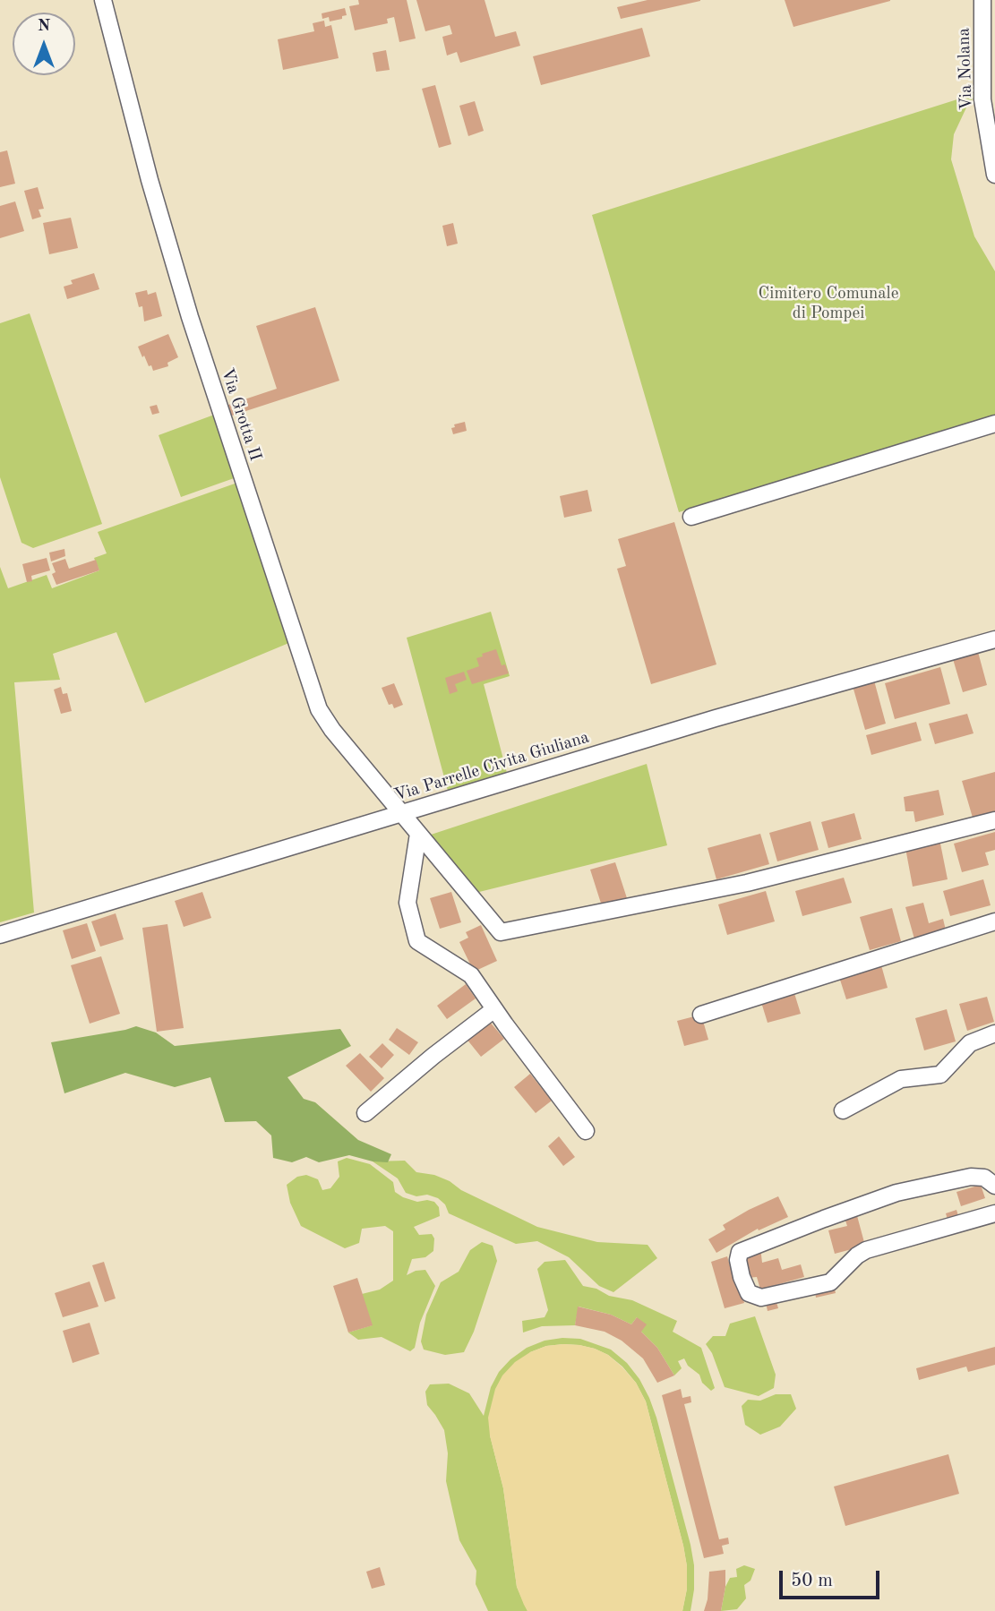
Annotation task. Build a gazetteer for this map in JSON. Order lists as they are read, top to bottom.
{
  "streets": {
    "street": ["Via Nolana", "Via Grotta II", "Via Parrelle Civita Giuliana"]
  },
  "crossings": [
    ["Via Grotta II", "Via Parrelle Civita Giuliana"]
  ],
  "parks": ["Cimitero Comunale di Pompei"],
  "scale_bar": "50 m",
  "north": "top"
}
